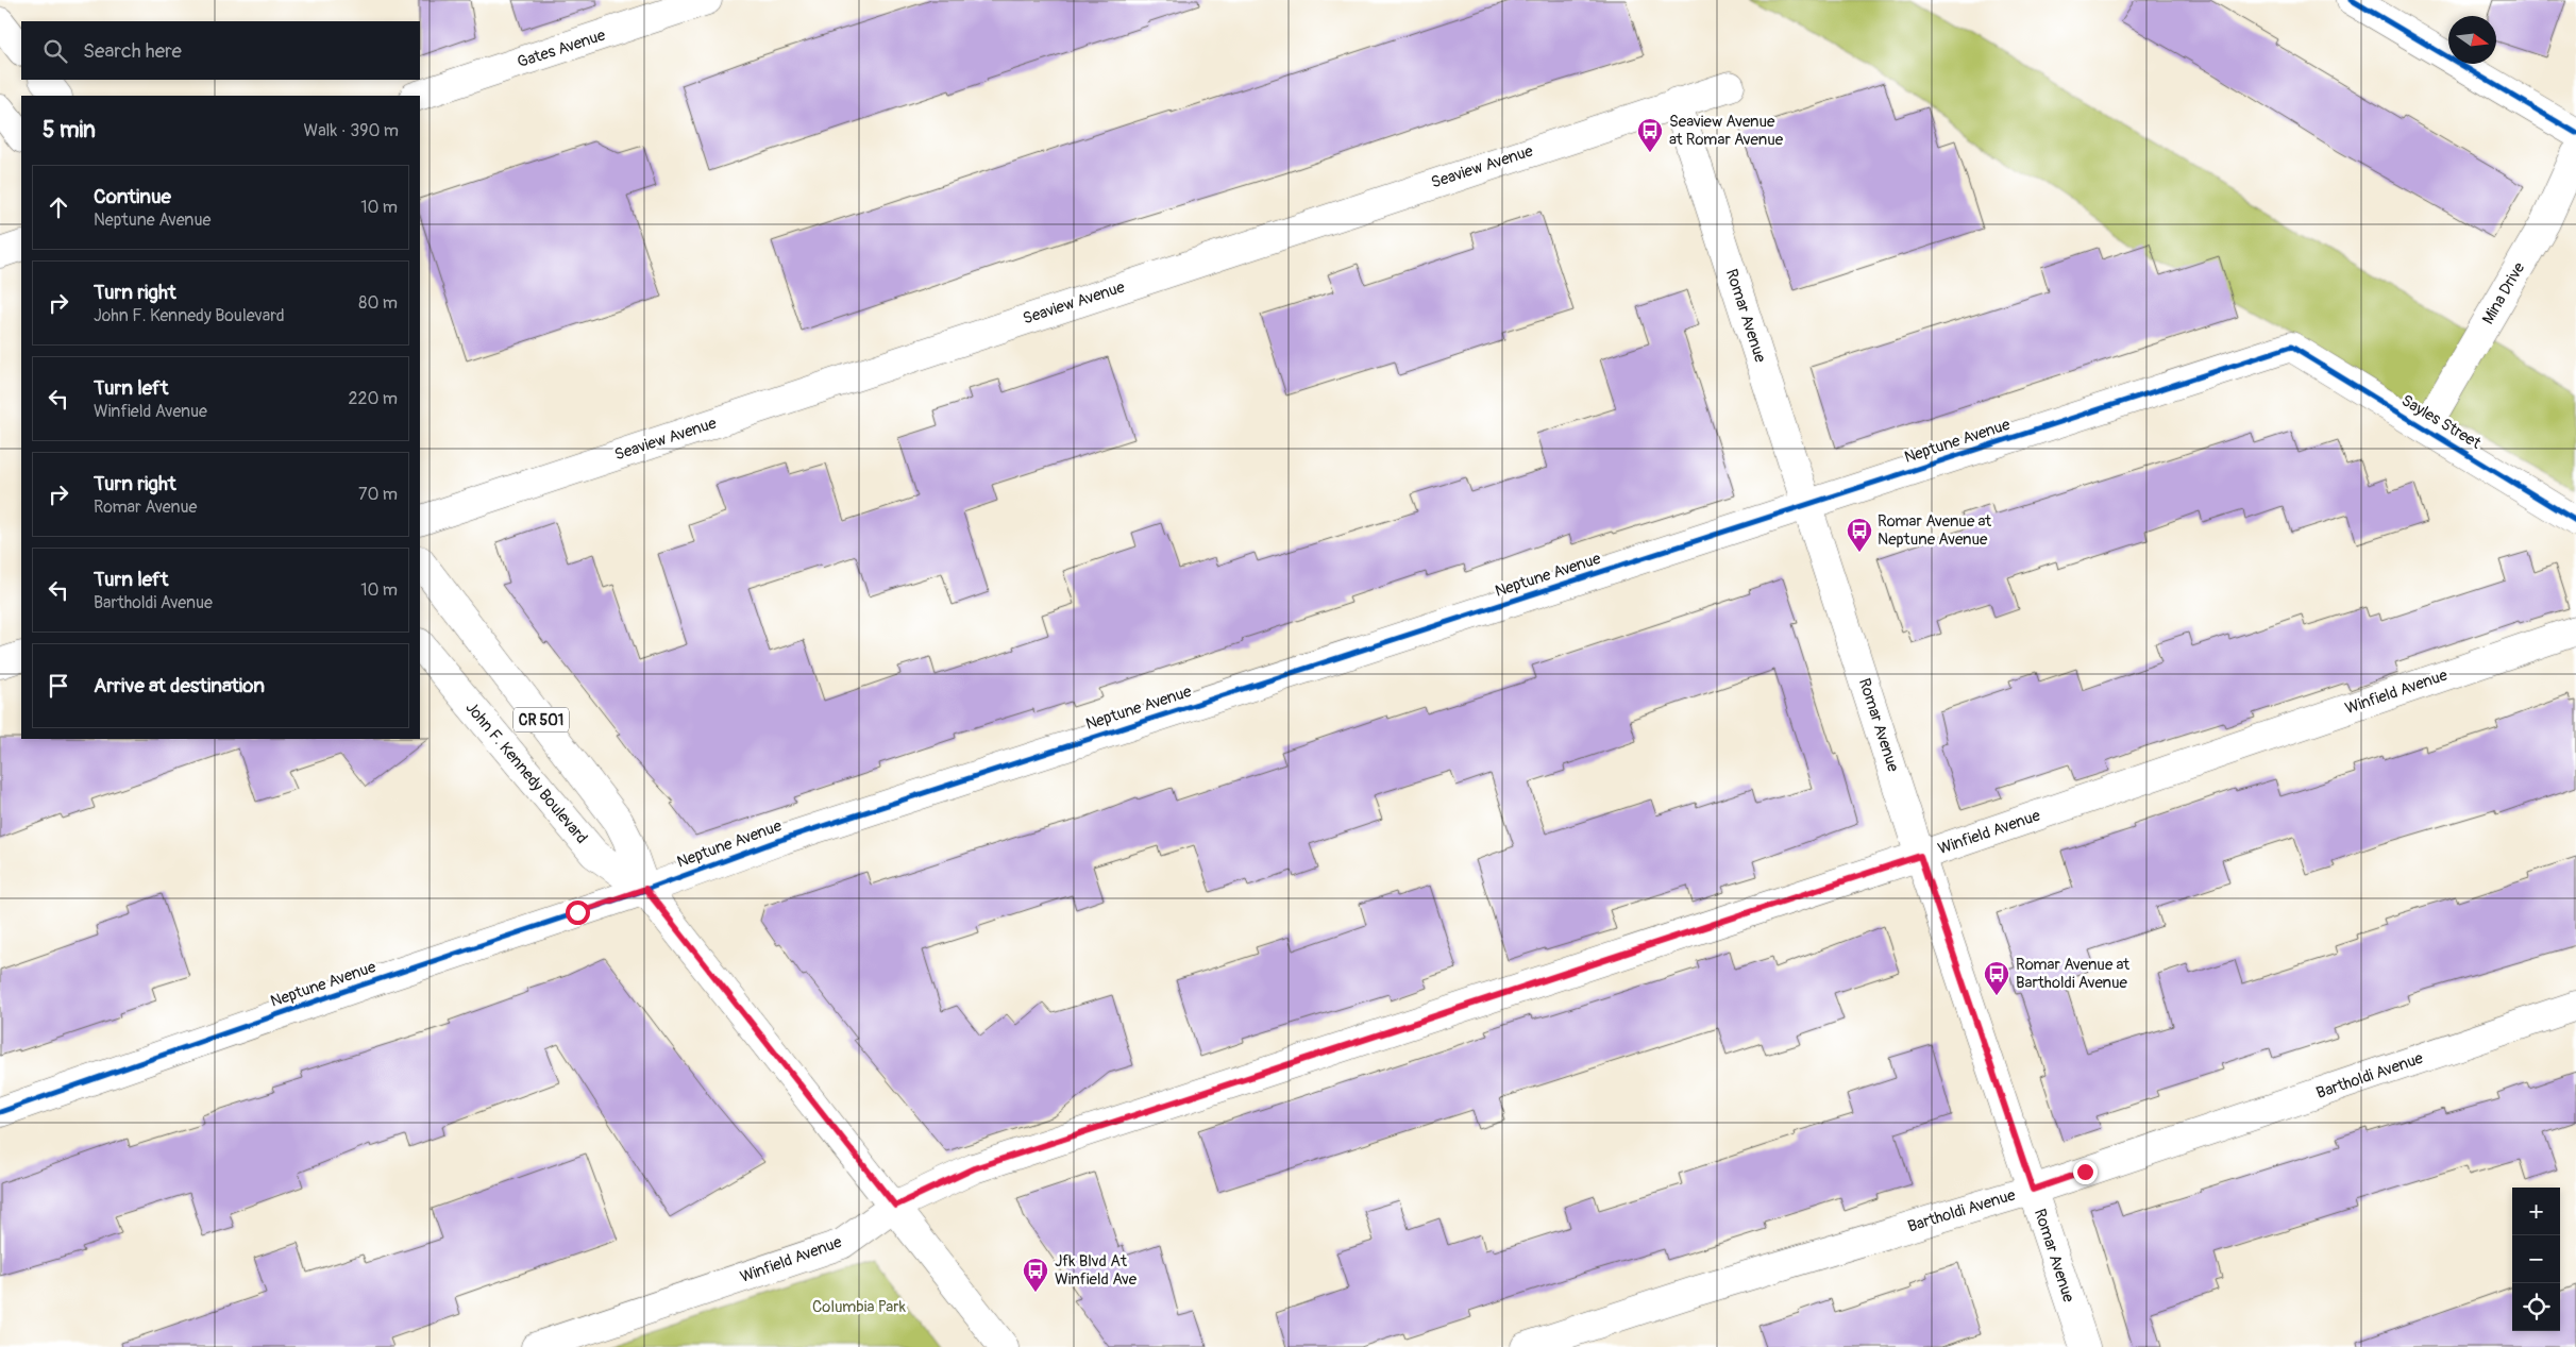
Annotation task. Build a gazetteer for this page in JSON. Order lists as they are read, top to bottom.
{
  "streets": {
    "street": [
      "Gates Avenue",
      "Seaview Avenue",
      "Mina Drive",
      "Romar Avenue",
      "Sayles Street",
      "Neptune Avenue",
      "Winfield Avenue",
      "CR 501",
      "John F. Kennedy Boulevard",
      "Bartholdi Avenue"
    ]
  },
  "crossings": [
    ["Seaview Avenue", "Romar Avenue"],
    ["Mina Drive", "Sayles Street"],
    ["Romar Avenue", "Neptune Avenue"],
    ["Romar Avenue", "Winfield Avenue"],
    ["Romar Avenue", "Bartholdi Avenue"],
    ["Sayles Street", "Neptune Avenue"],
    ["Neptune Avenue", "John F. Kennedy Boulevard"],
    ["Winfield Avenue", "John F. Kennedy Boulevard"]
  ],
  "parks": ["Columbia Park"],
  "places": {
    "bus stop": [
      "Seaview Avenue at Romar Avenue",
      "Romar Avenue at Neptune Avenue",
      "Romar Avenue at Bartholdi Avenue",
      "Jfk Blvd At Winfield Ave"
    ]
  },
  "north": "right",
  "page": {
    "search": "Search here",
    "heading": ["5 min", "Walk · 390 m"],
    "list": [
      ["Continue", "Neptune Avenue", "10 m"],
      ["Turn right", "John F. Kennedy Boulevard", "80 m"],
      ["Turn left", "Winfield Avenue", "220 m"],
      ["Turn right", "Romar Avenue", "70 m"],
      ["Turn left", "Bartholdi Avenue", "10 m"],
      "Arrive at destination"
    ],
    "map_buttons": ["+", "−"]
  }
}
